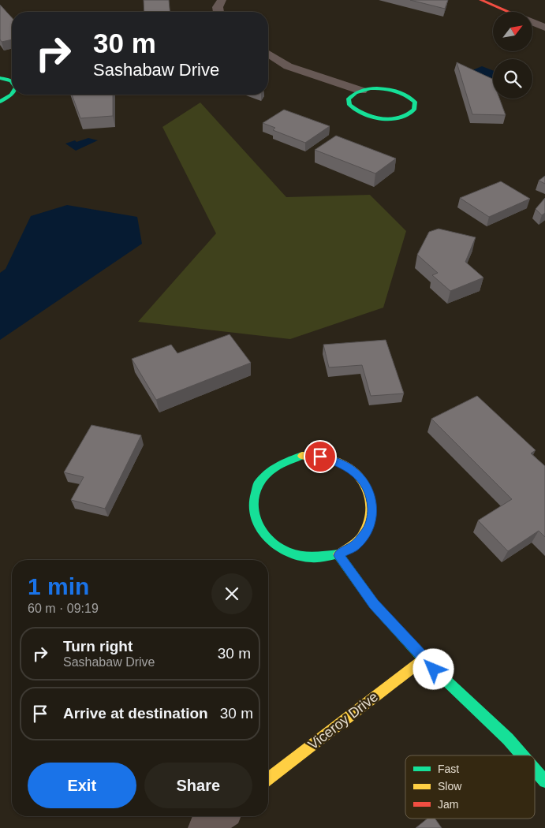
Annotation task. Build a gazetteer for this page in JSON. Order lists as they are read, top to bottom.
{
  "streets": {
    "street": ["Viceroy Drive"]
  },
  "legend": ["Fast", "Slow", "Jam"],
  "north": "top right",
  "page": {
    "turn": ["30 m", "Sashabaw Drive"],
    "heading": ["1 min", "60 m · 09:19"],
    "list": [
      {
        "name": "Turn right",
        "note": "Sashabaw Drive",
        "value": "30 m"
      },
      {
        "name": "Arrive at destination",
        "value": "30 m"
      }
    ],
    "buttons": ["Exit", "Share"]
  }
}
